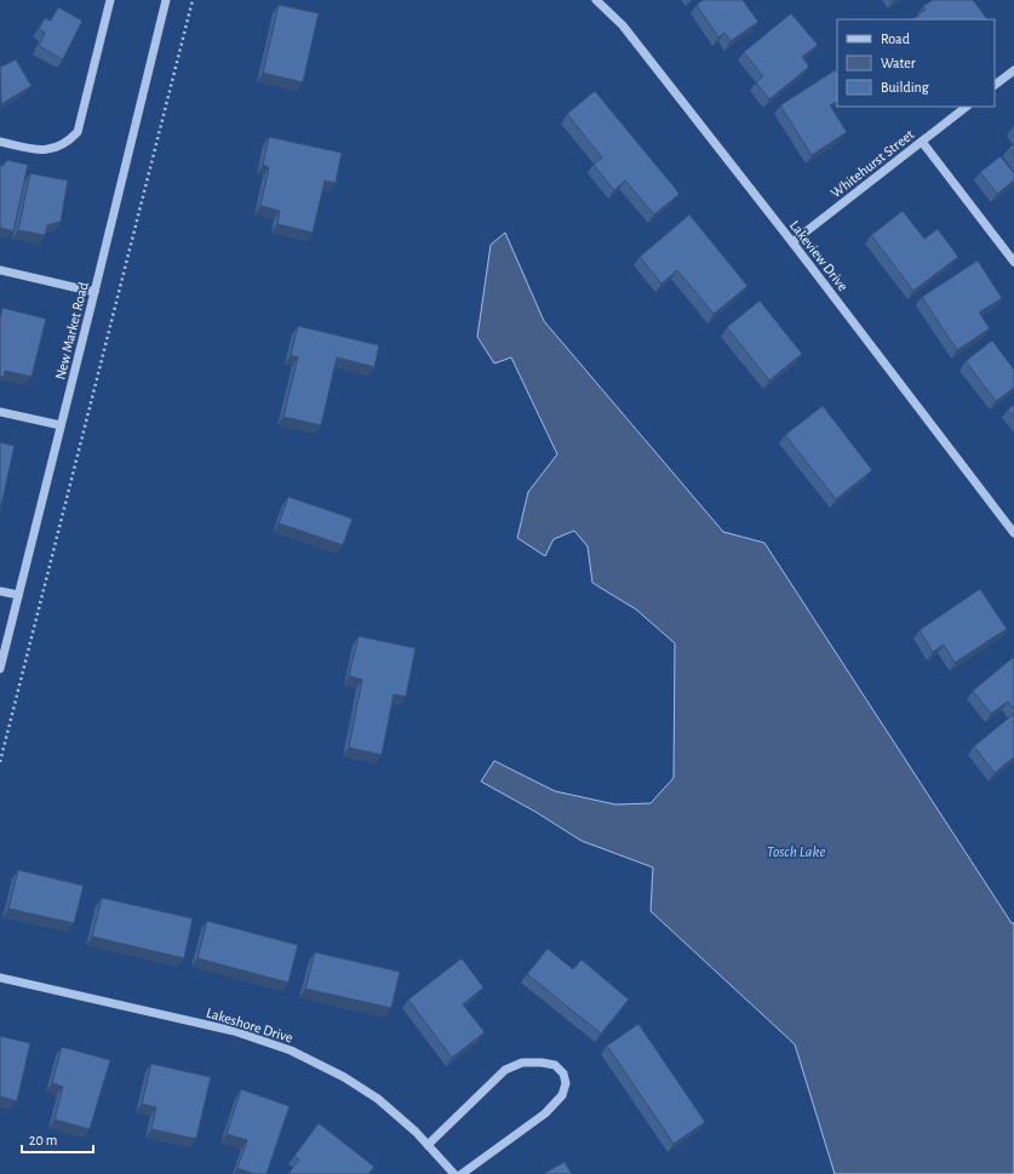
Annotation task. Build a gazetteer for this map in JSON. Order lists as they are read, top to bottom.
{
  "streets": {
    "street": [
      "Whitehurst Street",
      "Lakeview Drive",
      "New Market Road",
      "Lakeshore Drive"
    ]
  },
  "crossings": [
    ["Whitehurst Street", "Lakeview Drive"]
  ],
  "water": ["Tosch Lake"],
  "legend": ["Road", "Water", "Building"],
  "scale_bar": "20 m"
}
